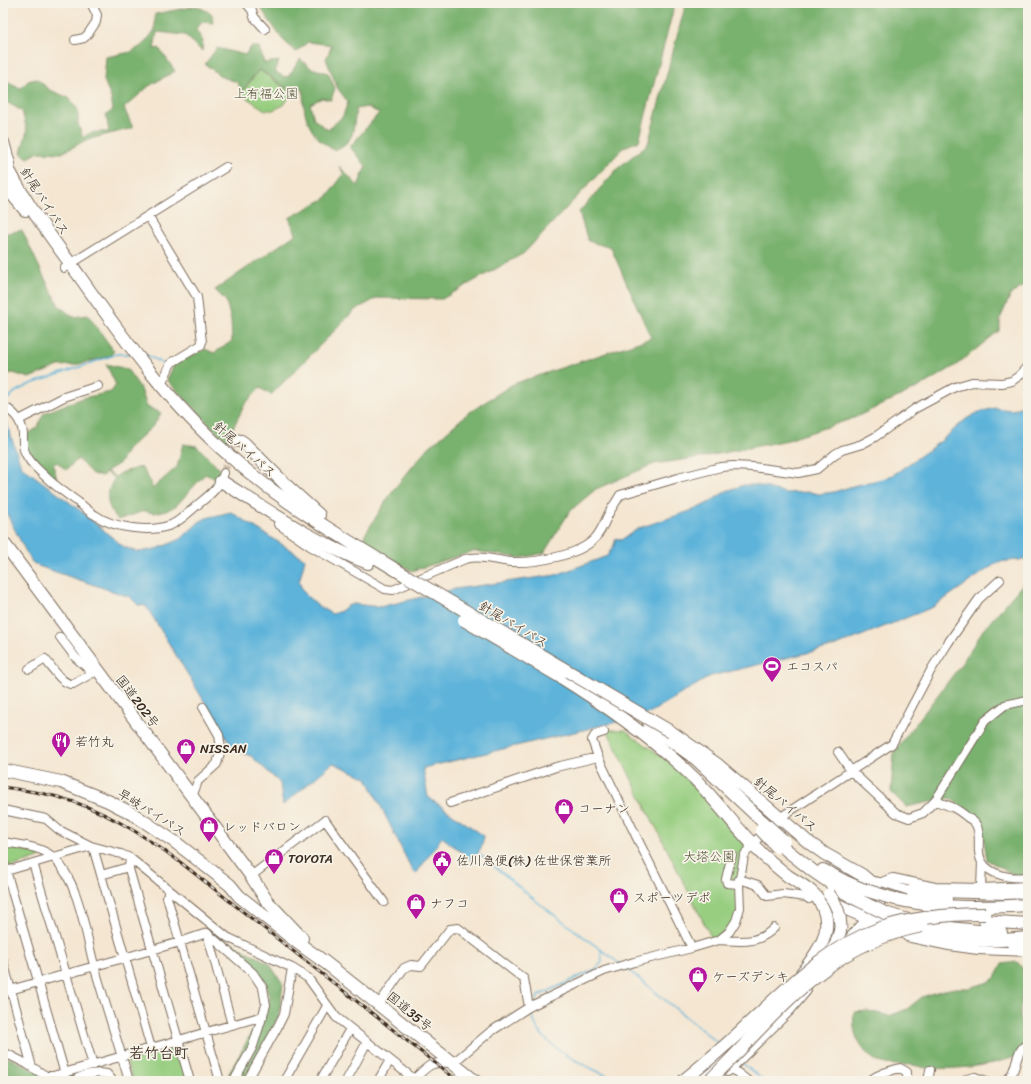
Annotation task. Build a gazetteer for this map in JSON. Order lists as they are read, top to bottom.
{
  "streets": {
    "highway": [
      "針尾バイパス",
      "国道202号",
      "早岐バイパス",
      "国道35号"
    ]
  },
  "crossings": [
    ["国道202号", "早岐バイパス"],
    ["国道202号", "国道35号"],
    ["早岐バイパス", "国道35号"]
  ],
  "districts": ["若竹台町"],
  "parks": ["上有福公園", "大塔公園"],
  "places": {
    "sports": ["エコスパ"],
    "restaurant": ["若竹丸"],
    "shop": [
      "NISSAN",
      "コーナン",
      "レッドバロン",
      "TOYOTA",
      "スポーツデポ",
      "ナフコ",
      "ケーズデンキ"
    ],
    "public building": ["佐川急便(株) 佐世保営業所"]
  }
}
